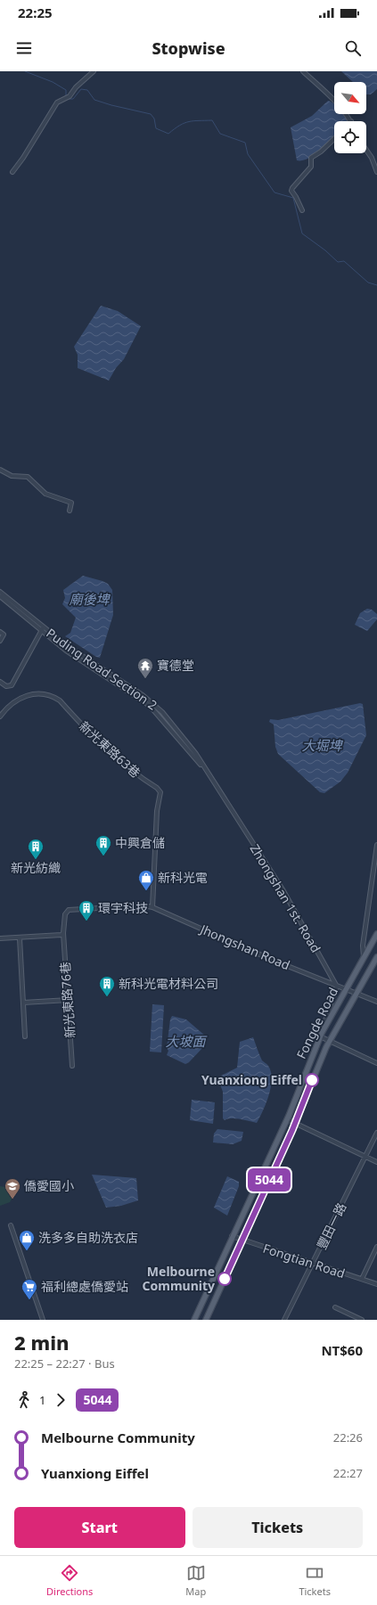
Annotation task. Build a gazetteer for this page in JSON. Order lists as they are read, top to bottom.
{
  "streets": {
    "main road": ["Fongde Road"],
    "street": [
      "Puding Road Section 2",
      "新光東路63巷",
      "Zhongshan 1st. Road",
      "Jhongshan Road",
      "新光東路76巷",
      "豐田一路",
      "Fongtian Road"
    ]
  },
  "crossings": [
    ["Puding Road Section 2", "Zhongshan 1st. Road"],
    ["新光東路63巷", "Jhongshan Road"],
    ["新光東路63巷", "新光東路76巷"],
    ["Zhongshan 1st. Road", "Jhongshan Road"],
    ["Jhongshan Road", "新光東路76巷"],
    ["Fongde Road", "Fongtian Road"],
    ["豐田一路", "Fongtian Road"]
  ],
  "water": ["廟後埤", "大堀埤", "大坡面"],
  "places": {
    "temple": ["寶德堂"],
    "building": [
      "中興倉儲",
      "新光紡織",
      "環宇科技",
      "新科光電材料公司"
    ],
    "shop": ["新科光電", "洗多多自助洗衣店"],
    "other": ["Yuanxiong Eiffel", "Melbourne Community"],
    "school or university": ["僑愛國小"],
    "supermarket": ["福利總處僑愛站"]
  },
  "lines": ["bus line 5044"],
  "north": "bottom right",
  "page": {
    "status": "22:25",
    "header": "Stopwise",
    "on_map": "5044",
    "heading": ["2 min", "22:25 – 22:27 · Bus", "NT$60"],
    "legs": ["1", "5044"],
    "list": [
      {
        "name": "Melbourne Community",
        "value": "22:26"
      },
      {
        "name": "Yuanxiong Eiffel",
        "value": "22:27"
      }
    ],
    "buttons": ["Start", "Tickets"],
    "tabs": ["Directions", "Map", "Tickets"]
  }
}
